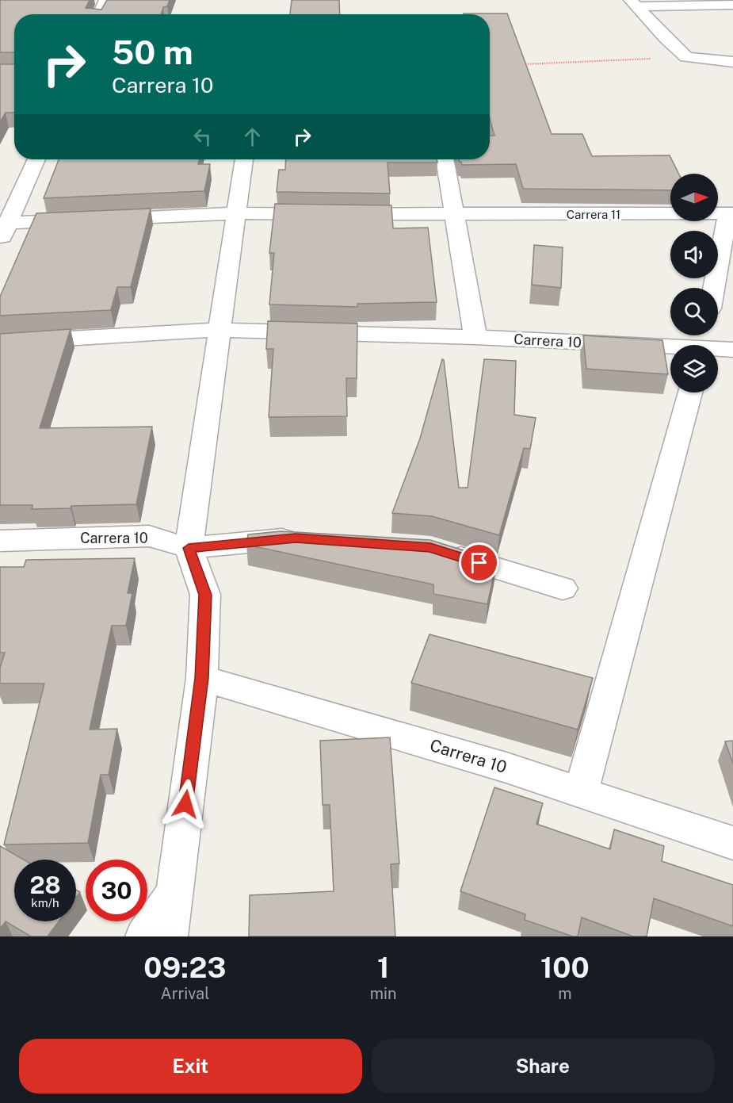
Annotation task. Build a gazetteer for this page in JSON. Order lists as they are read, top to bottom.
{
  "streets": {
    "street": ["Carrera 11", "Carrera 10"]
  },
  "north": "right",
  "page": {
    "turn": ["50 m", "Carrera 10"],
    "speed": "28 km/h",
    "limit": "30",
    "eta": [
      "09:23",
      "Arrival",
      "1",
      "min",
      "100",
      "m"
    ],
    "buttons": ["Exit", "Share"]
  }
}
